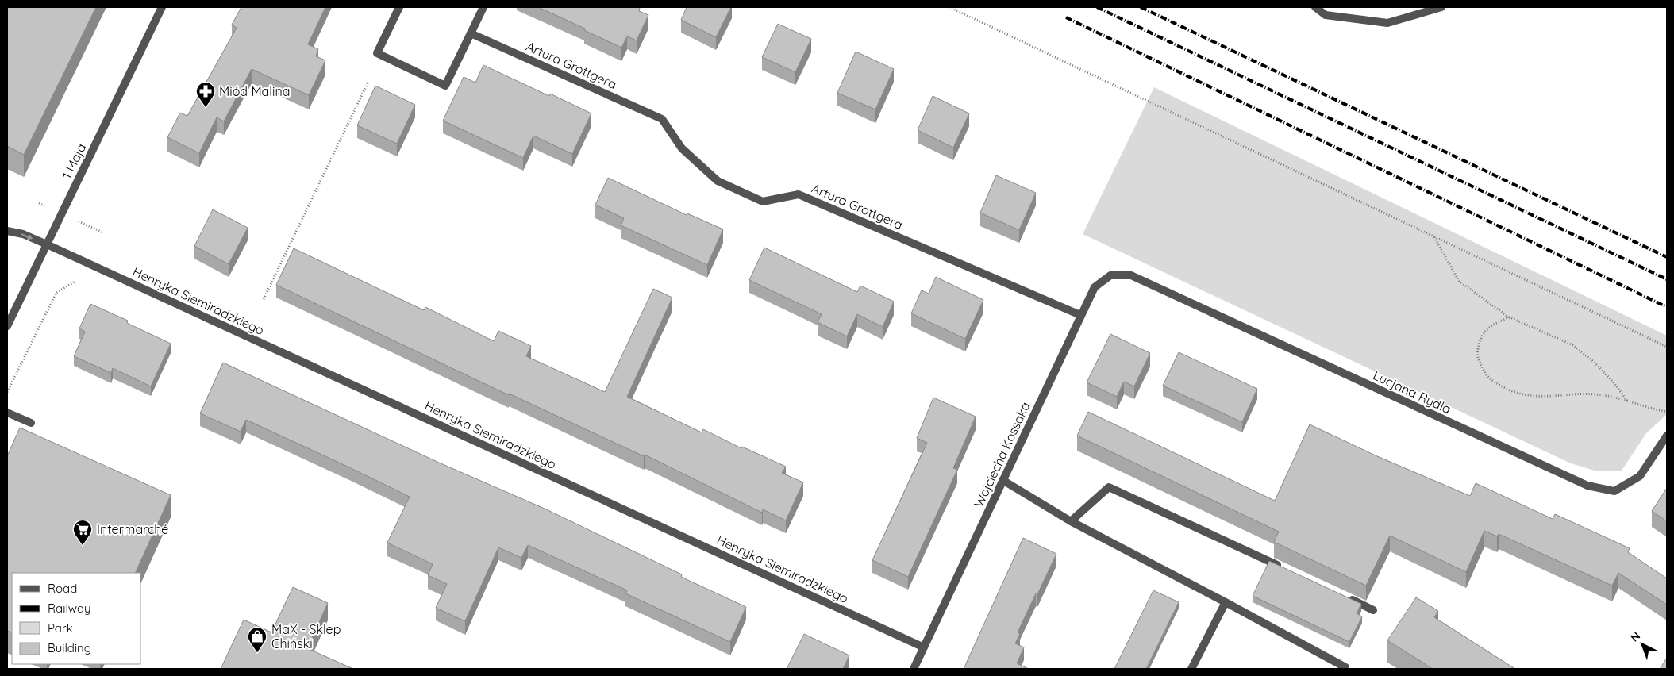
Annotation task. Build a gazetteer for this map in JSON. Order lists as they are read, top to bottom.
{
  "streets": {
    "street": [
      "Artura Grottgera",
      "1 Maja",
      "Henryka Siemiradzkiego",
      "Lucjana Rydla",
      "Wojciecha Kossaka"
    ]
  },
  "crossings": [
    ["Artura Grottgera", "Wojciecha Kossaka"],
    ["1 Maja", "Henryka Siemiradzkiego"],
    ["Henryka Siemiradzkiego", "Wojciecha Kossaka"],
    ["Lucjana Rydla", "Wojciecha Kossaka"]
  ],
  "places": {
    "pharmacy": ["Miód Malina"],
    "supermarket": ["Intermarché"],
    "shop": ["MaX - Sklep Chiński"]
  },
  "legend": [
    "Road",
    "Railway",
    "Park",
    "Building"
  ],
  "north": "top left"
}
